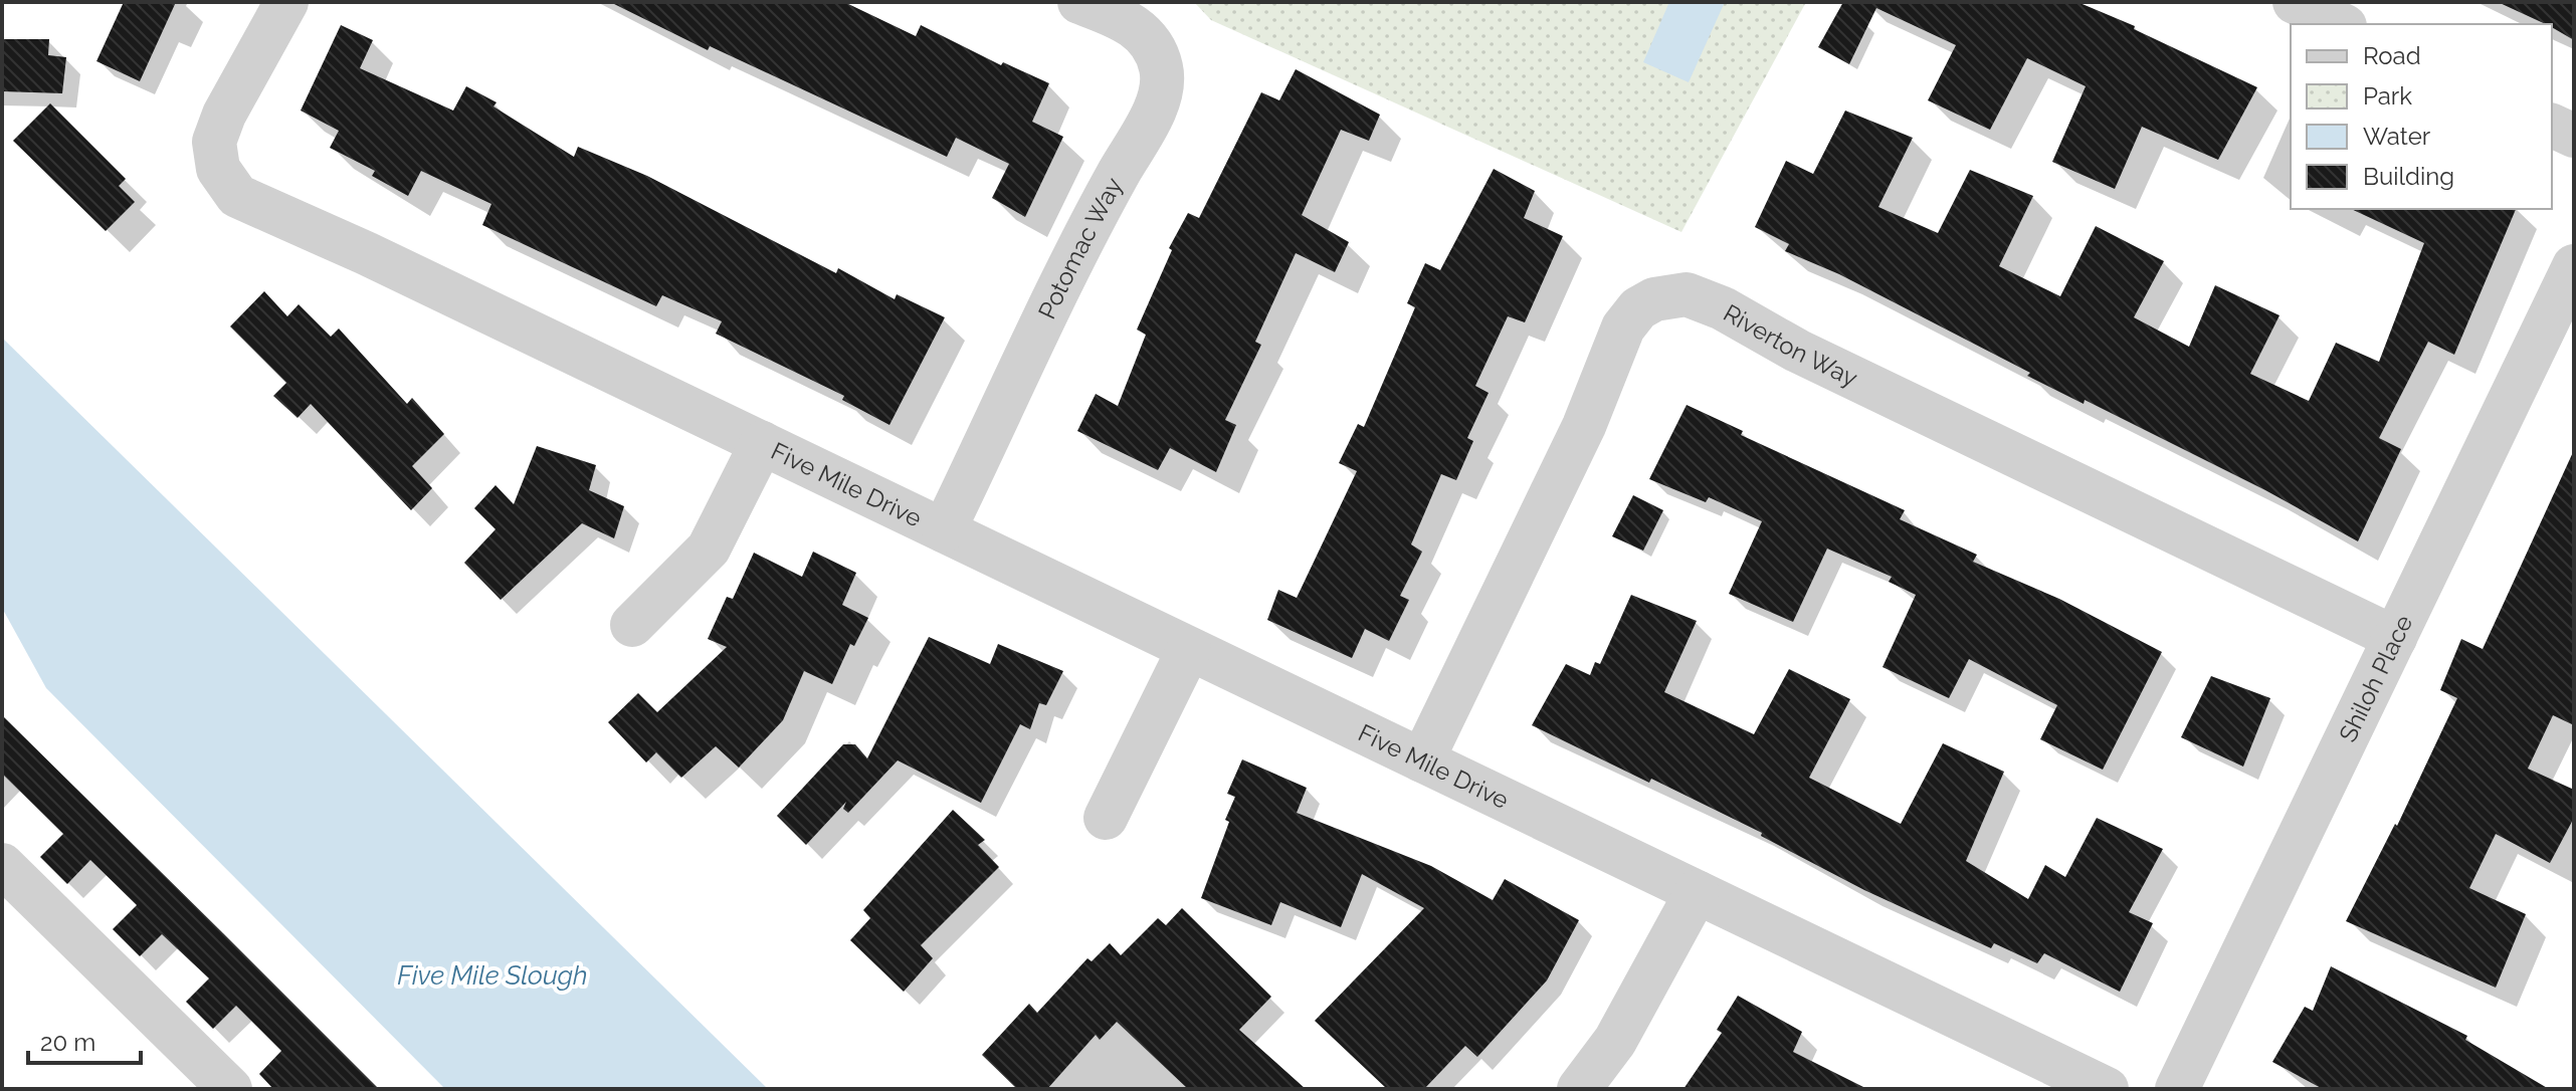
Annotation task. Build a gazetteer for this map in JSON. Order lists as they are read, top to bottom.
{
  "streets": {
    "street": [
      "Potomac Way",
      "Riverton Way",
      "Five Mile Drive",
      "Shiloh Place"
    ]
  },
  "crossings": [
    ["Potomac Way", "Five Mile Drive"],
    ["Riverton Way", "Five Mile Drive"],
    ["Riverton Way", "Shiloh Place"]
  ],
  "water": ["Five Mile Slough"],
  "legend": [
    "Road",
    "Park",
    "Water",
    "Building"
  ],
  "scale_bar": "20 m"
}
